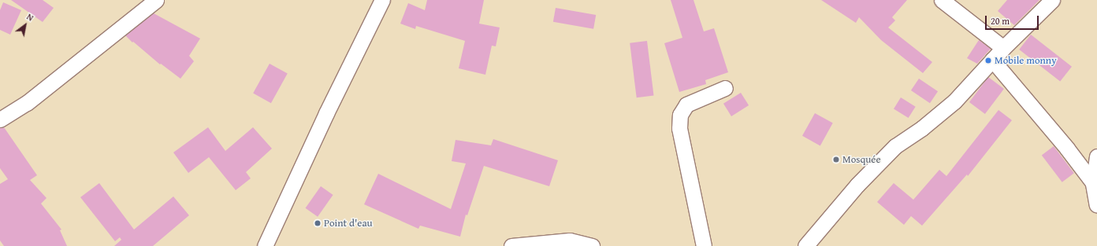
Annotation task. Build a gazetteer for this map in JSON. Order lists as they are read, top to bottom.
{
  "places": ["Mobile monny", "Mosquée", "Point d'eau"],
  "scale_bar": "20 m",
  "north": "top right"
}
